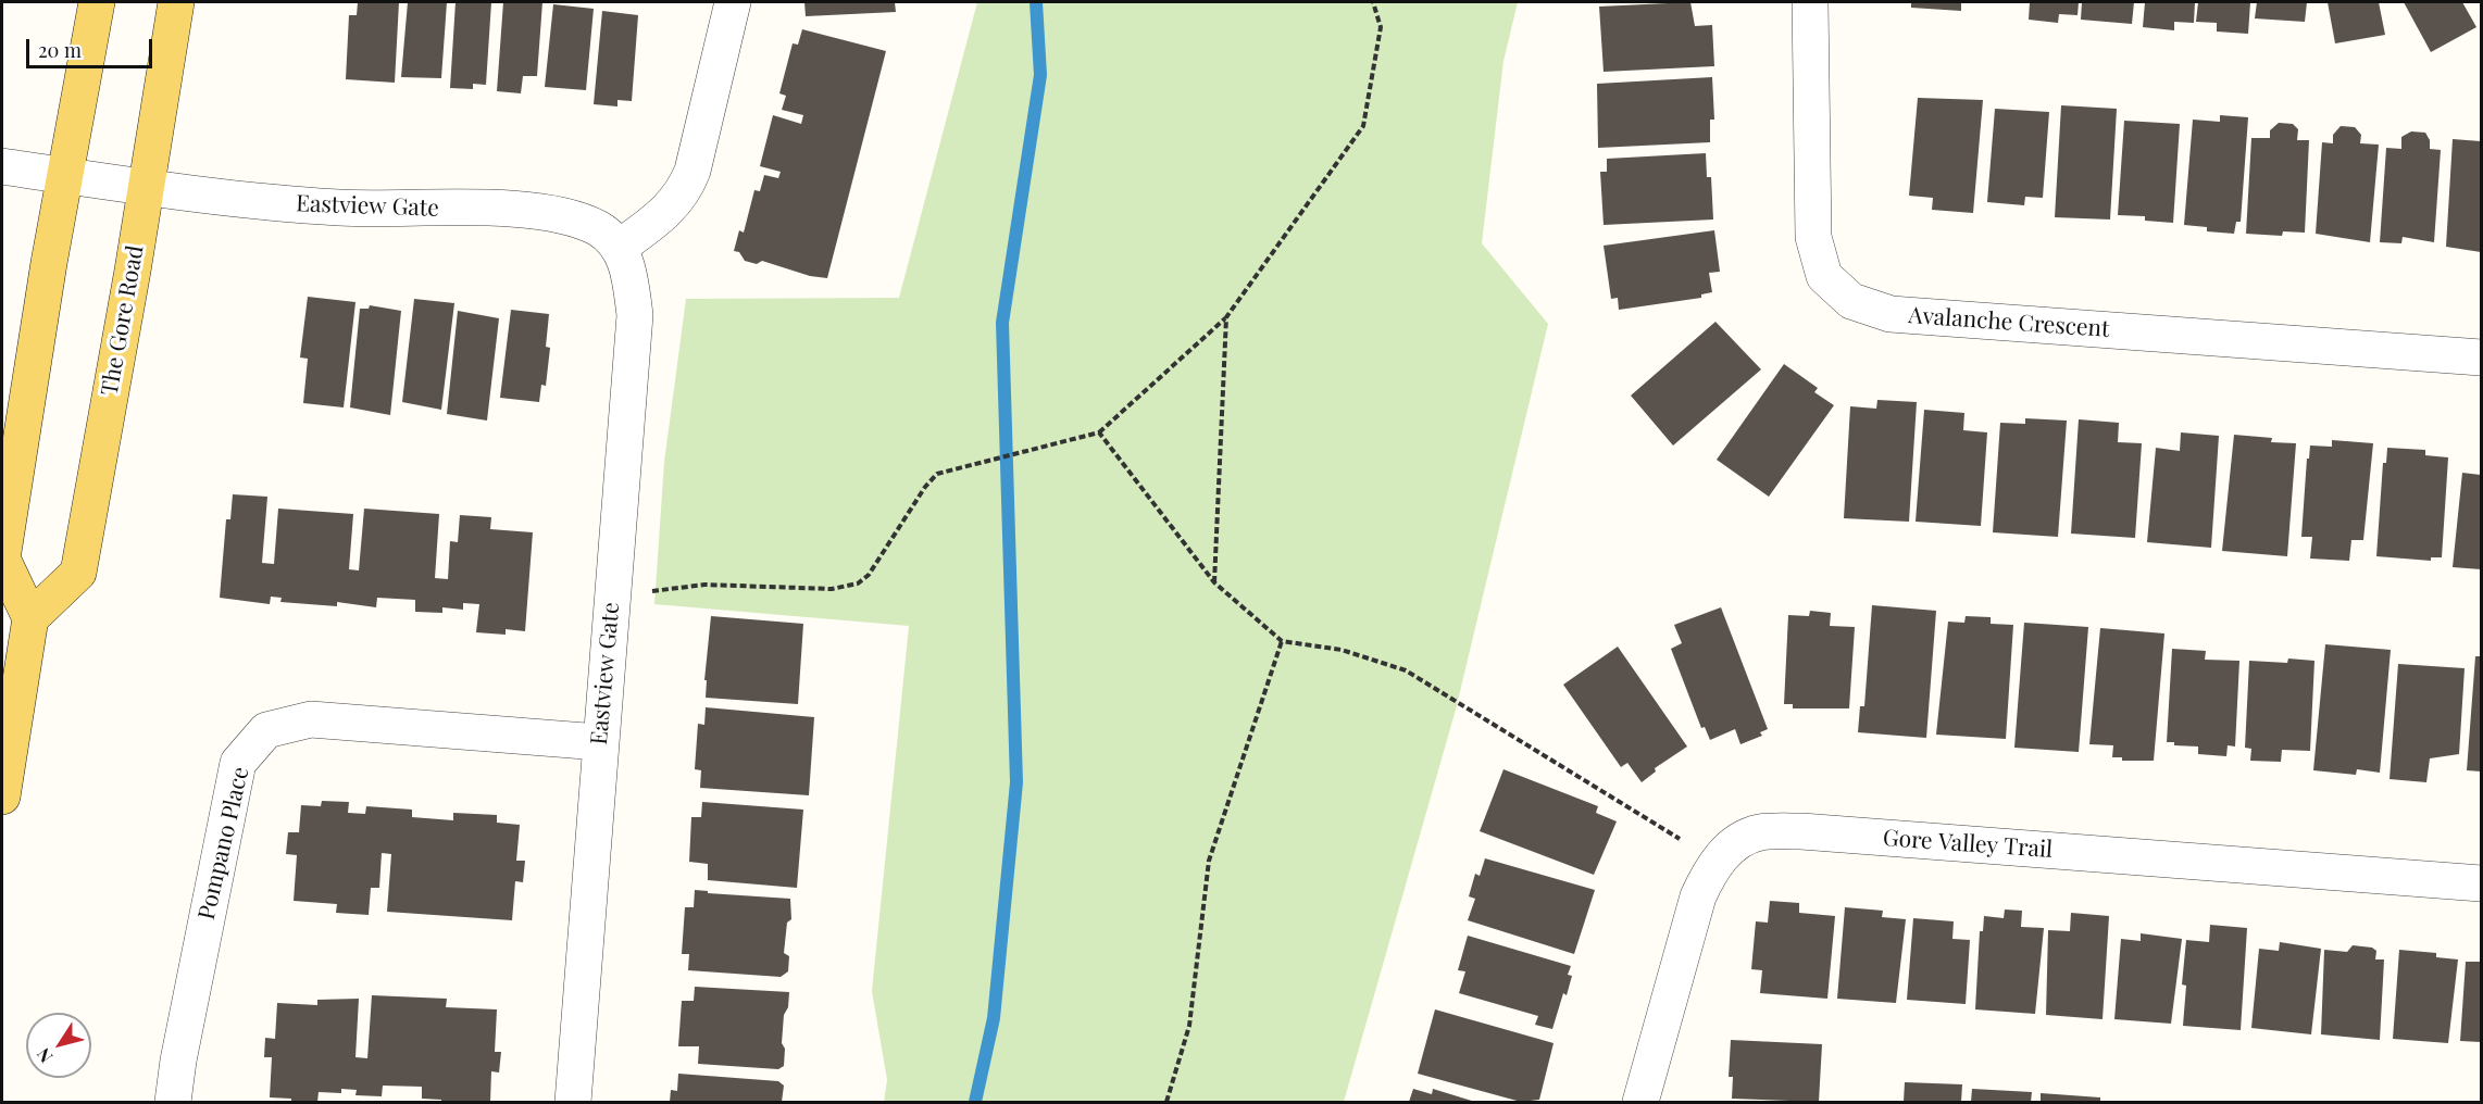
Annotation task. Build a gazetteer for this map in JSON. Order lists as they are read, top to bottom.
{
  "streets": {
    "main road": ["The Gore Road"],
    "street": [
      "Eastview Gate",
      "Avalanche Crescent",
      "Pompano Place",
      "Gore Valley Trail"
    ]
  },
  "crossings": [
    ["Eastview Gate", "The Gore Road"],
    ["Eastview Gate", "Pompano Place"]
  ],
  "scale_bar": "20 m",
  "north": "bottom left"
}
